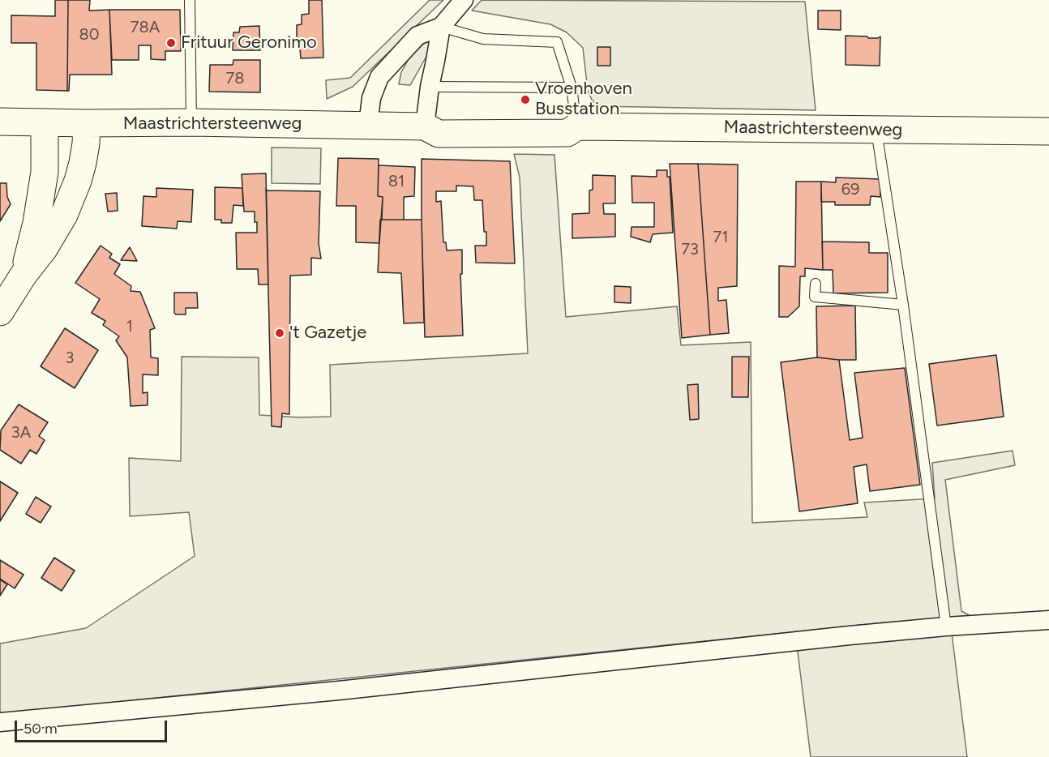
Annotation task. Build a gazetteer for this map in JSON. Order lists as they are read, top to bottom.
{
  "streets": {
    "main road": ["Maastrichtersteenweg"]
  },
  "places": ["Frituur Geronimo", "Vroenhoven Busstation", "'t Gazetje"],
  "house_numbers": [
    "78A",
    "80",
    "78",
    "81",
    "69",
    "71",
    "73",
    "1",
    "3",
    "3A"
  ],
  "scale_bar": "50 m"
}
